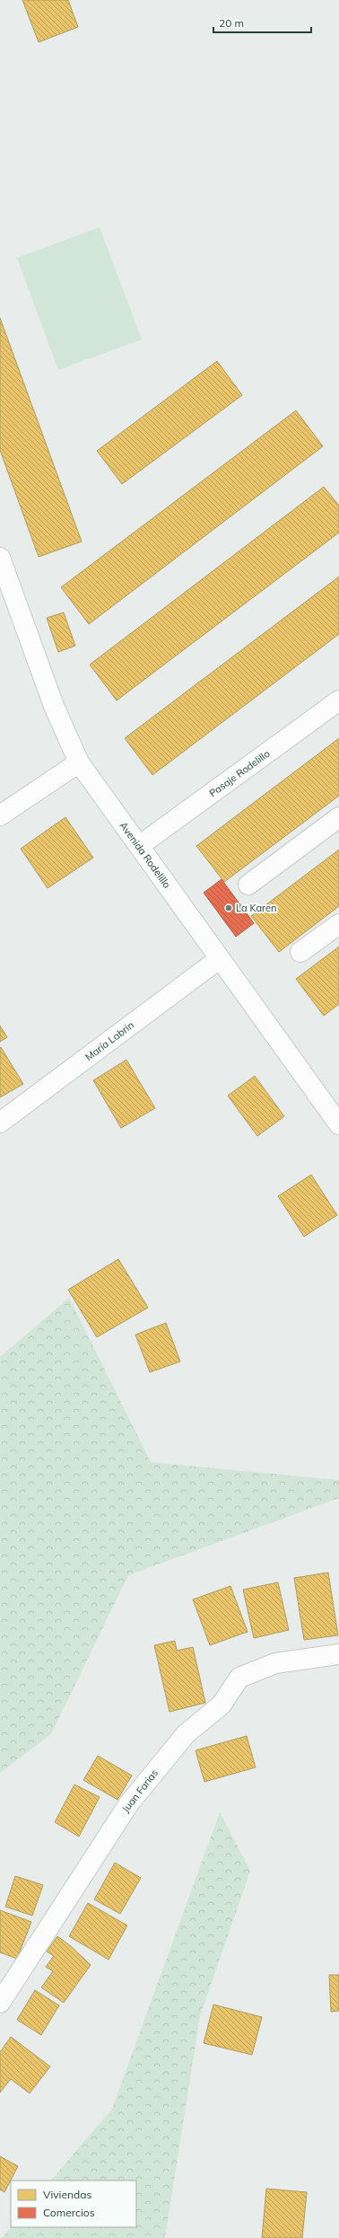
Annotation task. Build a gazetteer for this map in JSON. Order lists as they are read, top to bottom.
{
  "streets": {
    "street": [
      "Pasaje Rodelillo",
      "Avenida Rodelillo",
      "María Labrin",
      "Juan Farias"
    ]
  },
  "crossings": [
    ["Pasaje Rodelillo", "Avenida Rodelillo"],
    ["Avenida Rodelillo", "María Labrin"]
  ],
  "places": ["La Karen"],
  "legend": ["Viviendas", "Comercios"],
  "scale_bar": "20 m"
}
